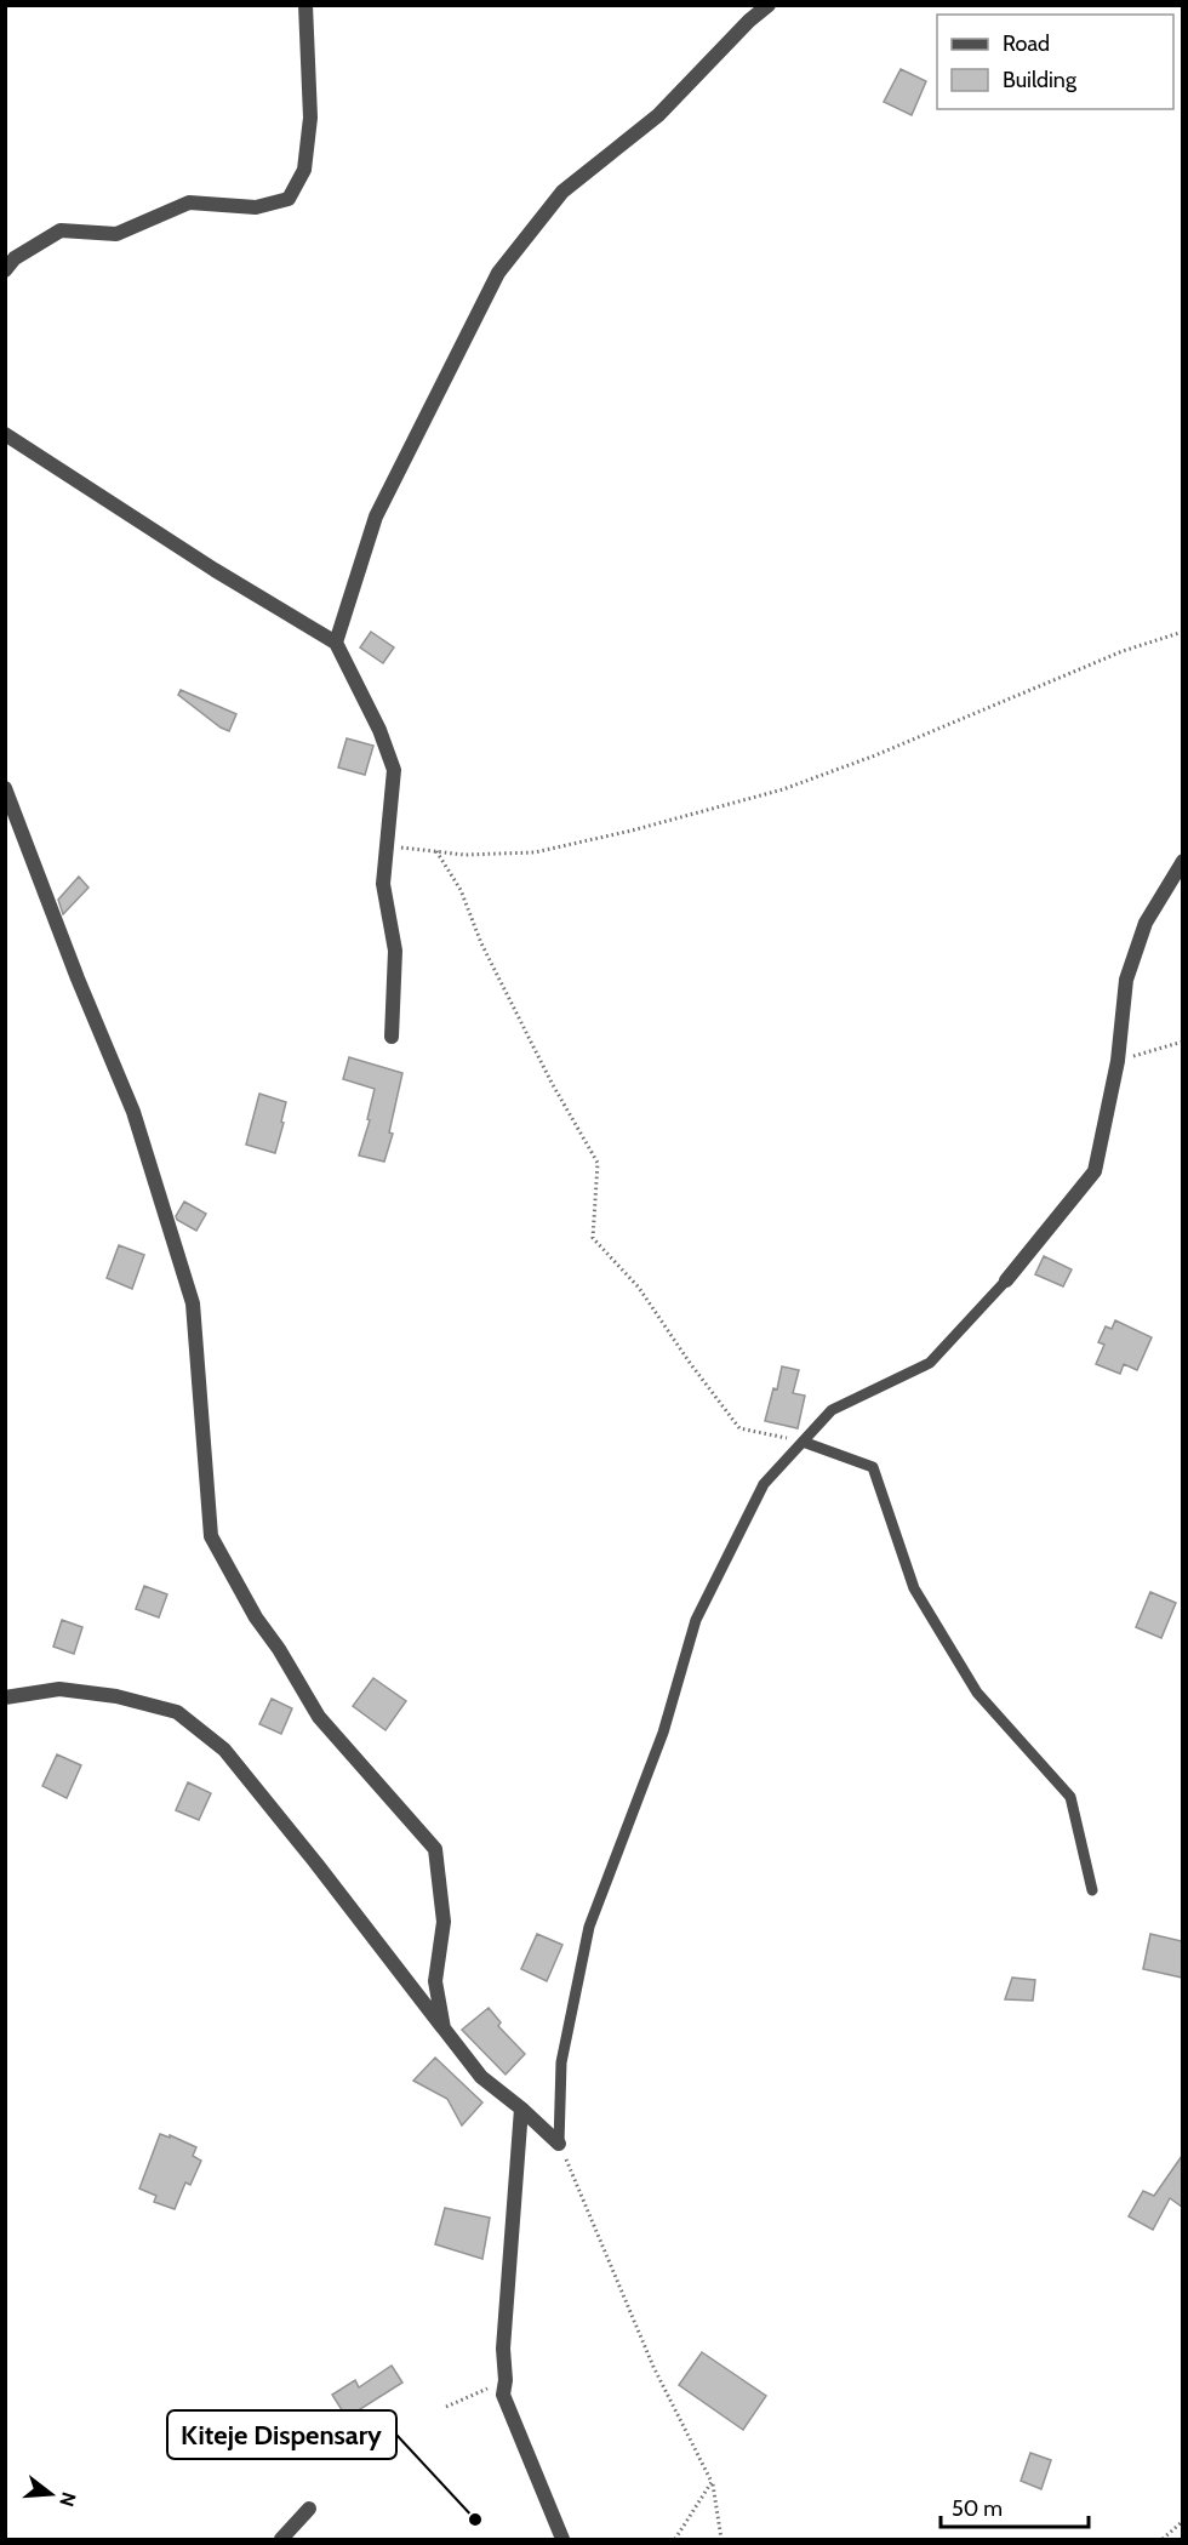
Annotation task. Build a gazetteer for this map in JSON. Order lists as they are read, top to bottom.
{
  "places": ["Kiteje Dispensary"],
  "legend": ["Road", "Building"],
  "scale_bar": "50 m",
  "north": "right"
}
